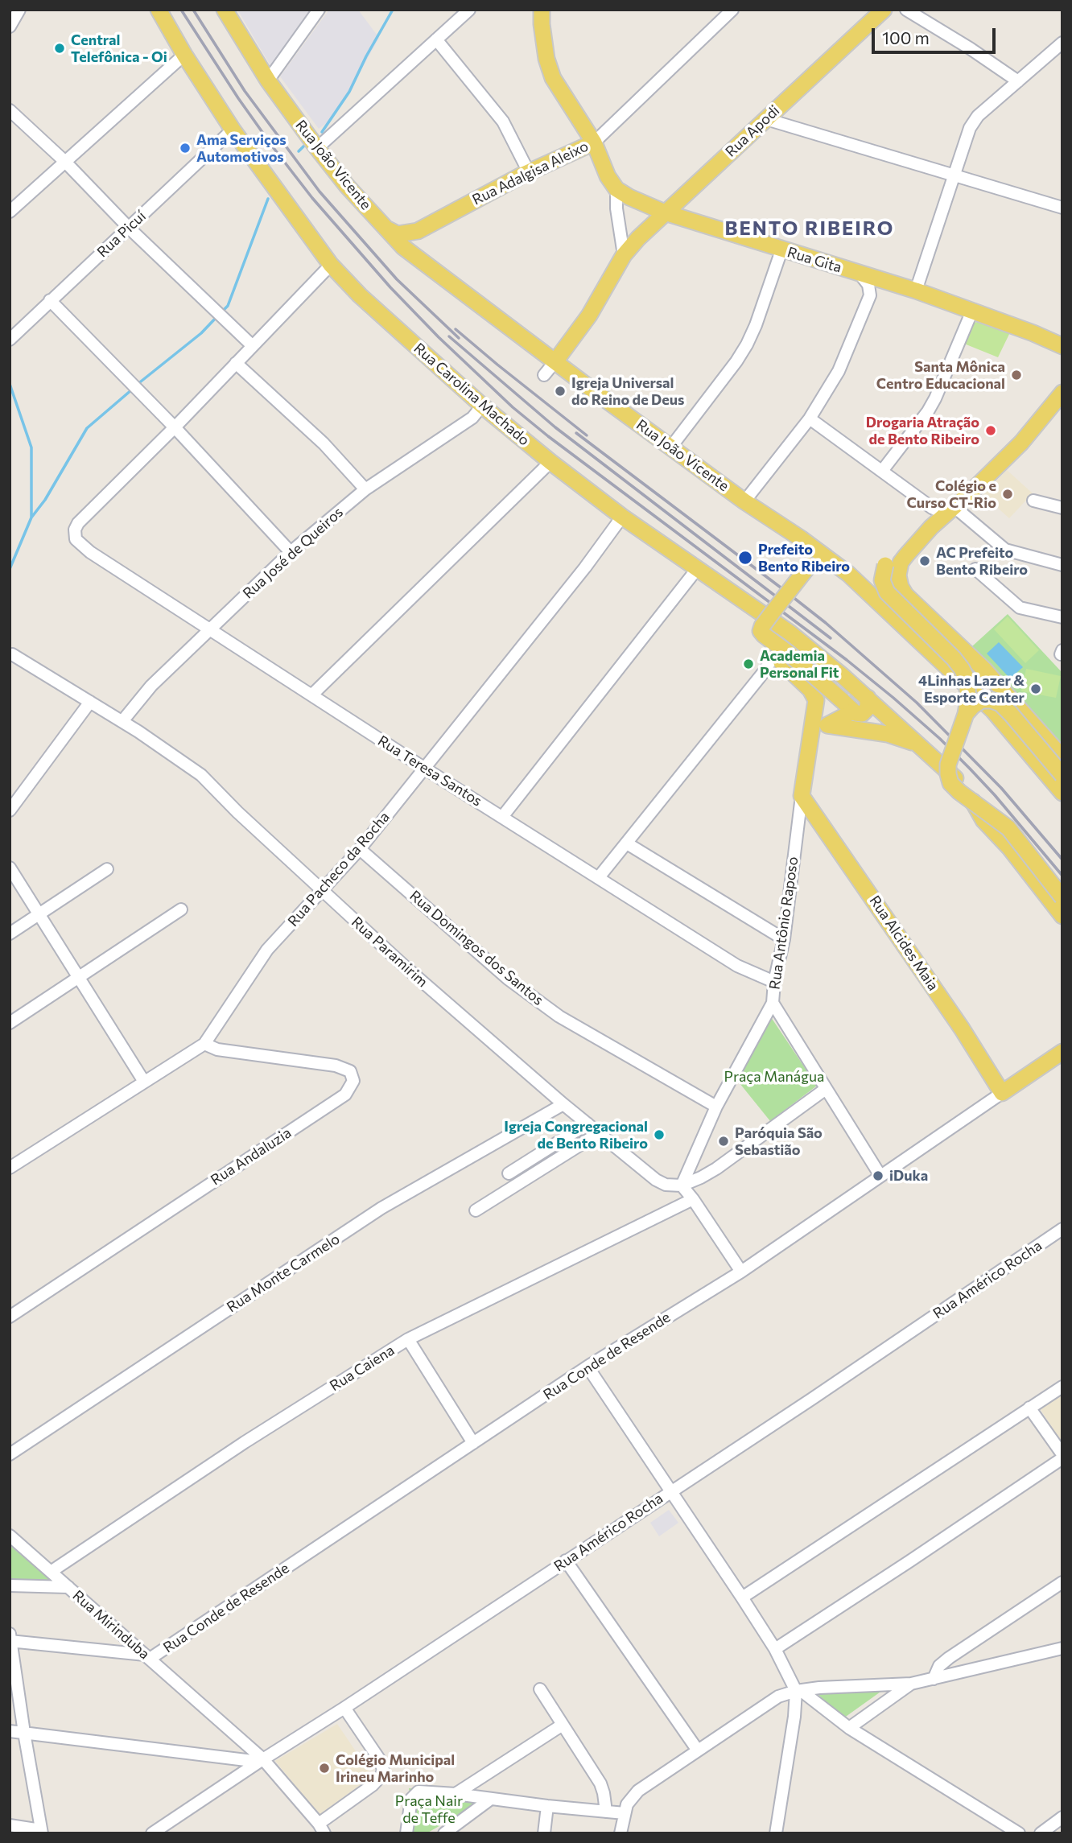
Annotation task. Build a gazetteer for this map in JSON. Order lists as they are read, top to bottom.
{
  "streets": {
    "main road": [
      "Rua Apodi",
      "Rua João Vicente",
      "Rua Adalgisa Aleixo",
      "Rua Gita",
      "Rua Carolina Machado",
      "Rua Antônio Raposo",
      "Rua Alcides Maia",
      "Rua Conde de Resende"
    ],
    "street": [
      "Rua Picuí",
      "Rua José de Queiros",
      "Rua Teresa Santos",
      "Rua Pacheco da Rocha",
      "Rua Domingos dos Santos",
      "Rua Paramirim",
      "Rua Andaluzia",
      "Rua Monte Carmelo",
      "Rua Américo Rocha",
      "Rua Caiena",
      "Rua Mirinduba"
    ]
  },
  "crossings": [
    ["Rua Apodi", "Rua João Vicente"],
    ["Rua Apodi", "Rua Gita"],
    ["Rua João Vicente", "Rua Adalgisa Aleixo"],
    ["Rua Picuí", "Rua Carolina Machado"],
    ["Rua Carolina Machado", "Rua José de Queiros"],
    ["Rua Carolina Machado", "Rua Pacheco da Rocha"],
    ["Rua Carolina Machado", "Rua Antônio Raposo"],
    ["Rua José de Queiros", "Rua Teresa Santos"],
    ["Rua José de Queiros", "Rua Paramirim"],
    ["Rua Teresa Santos", "Rua Pacheco da Rocha"],
    ["Rua Teresa Santos", "Rua Antônio Raposo"],
    ["Rua Pacheco da Rocha", "Rua Domingos dos Santos"],
    ["Rua Pacheco da Rocha", "Rua Paramirim"],
    ["Rua Pacheco da Rocha", "Rua Andaluzia"],
    ["Rua Antônio Raposo", "Rua Alcides Maia"],
    ["Rua Antônio Raposo", "Rua Conde de Resende"],
    ["Rua Alcides Maia", "Rua Conde de Resende"],
    ["Rua Paramirim", "Rua Monte Carmelo"],
    ["Rua Américo Rocha", "Rua Mirinduba"],
    ["Rua Conde de Resende", "Rua Mirinduba"],
    ["Rua Caiena", "Rua Mirinduba"]
  ],
  "districts": ["BENTO RIBEIRO"],
  "parks": ["Praça Manágua", "Praça Nair de Teffe"],
  "places": [
    "Central Telefônica - Oi",
    "Ama Serviços Automotivos",
    "Santa Mônica Centro Educacional",
    "Igreja Universal do Reino de Deus",
    "Drogaria Atração de Bento Ribeiro",
    "Colégio e Curso CT-Rio",
    "Prefeito Bento Ribeiro",
    "AC Prefeito Bento Ribeiro",
    "Academia Personal Fit",
    "4Linhas Lazer & Esporte Center",
    "Igreja Congregacional de Bento Ribeiro",
    "Paróquia São Sebastião",
    "iDuka",
    "Colégio Municipal Irineu Marinho"
  ],
  "scale_bar": "100 m"
}
